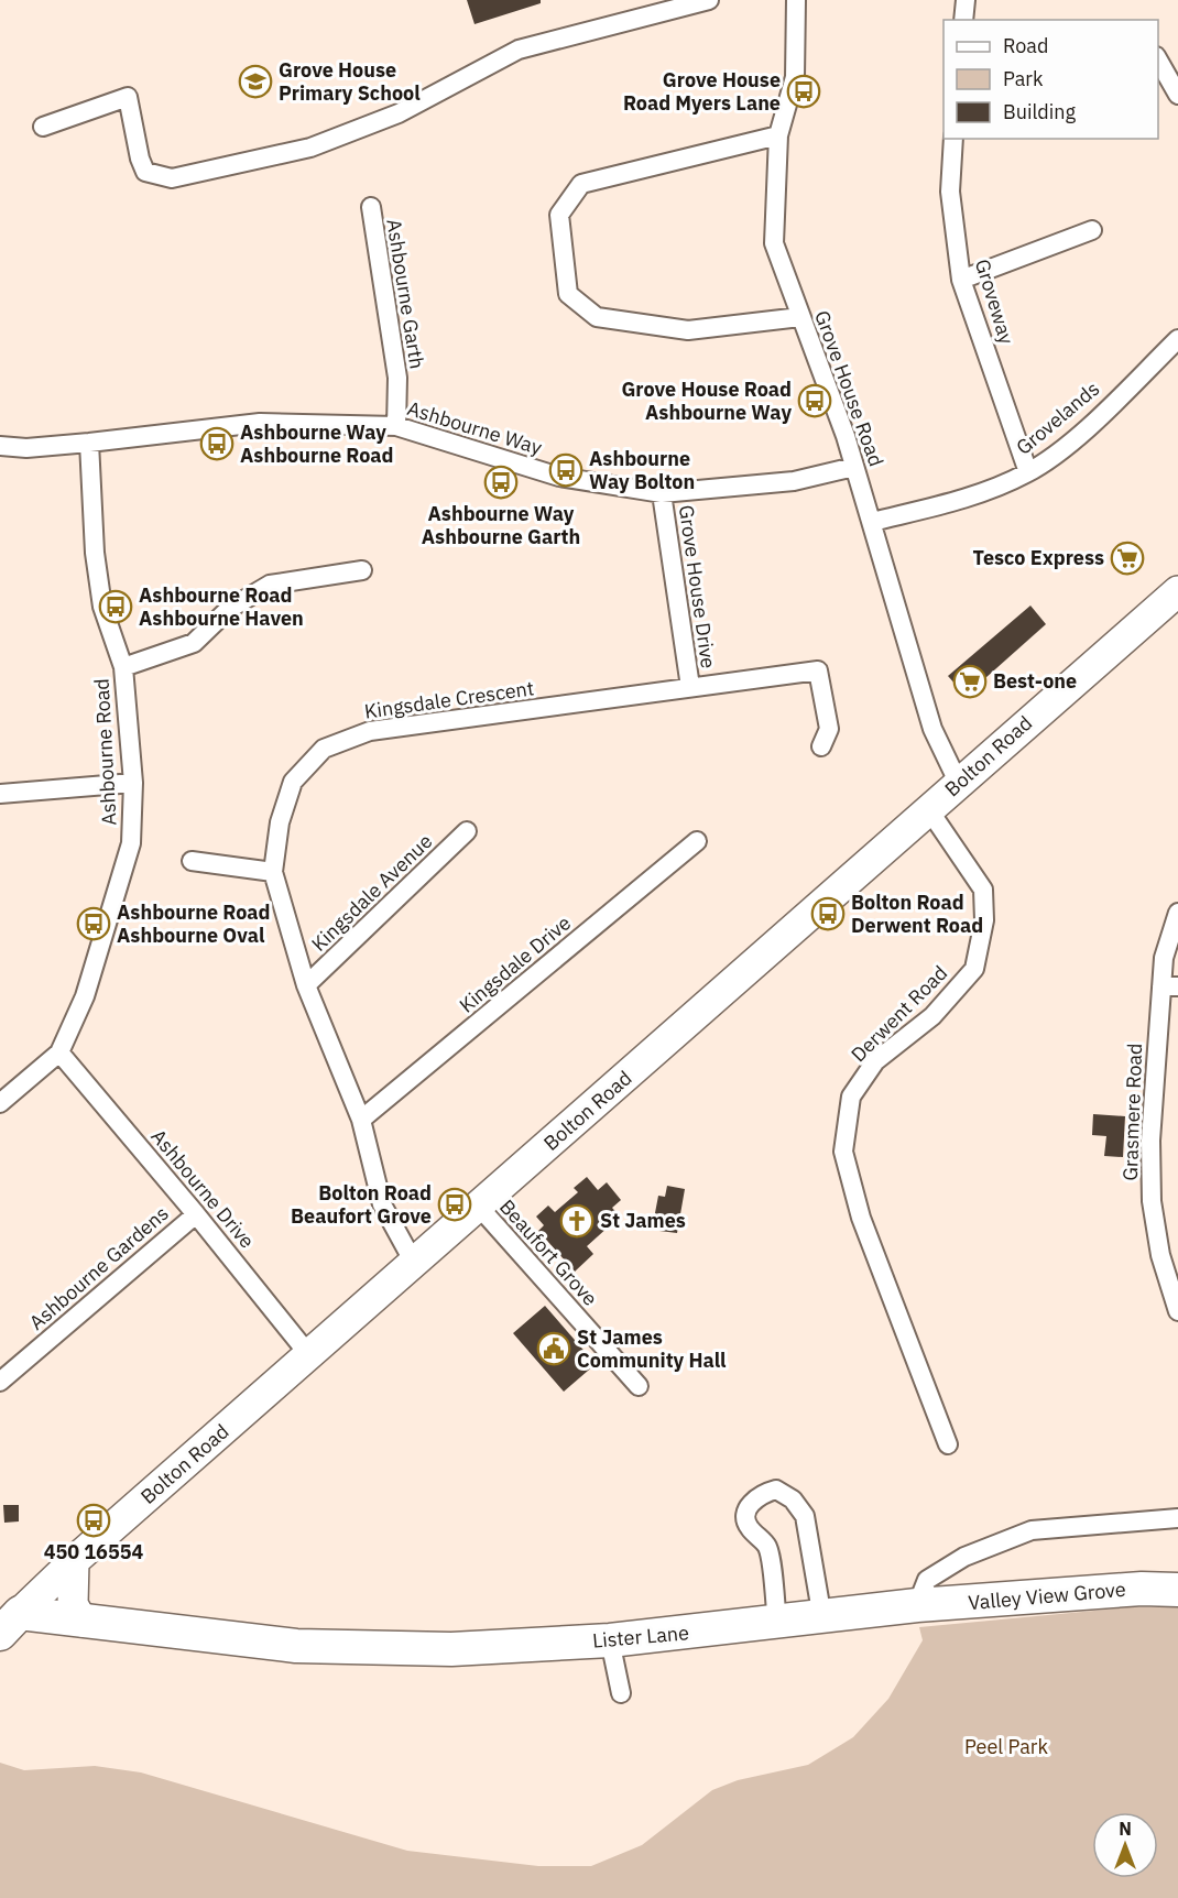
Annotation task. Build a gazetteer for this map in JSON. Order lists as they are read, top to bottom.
{
  "streets": {
    "highway": ["Valley View Grove", "Lister Lane"],
    "main road": ["Bolton Road"],
    "street": [
      "Ashbourne Garth",
      "Groveway",
      "Grove House Road",
      "Grovelands",
      "Ashbourne Way",
      "Grove House Drive",
      "Kingsdale Crescent",
      "Ashbourne Road",
      "Kingsdale Avenue",
      "Kingsdale Drive",
      "Derwent Road",
      "Grasmere Road",
      "Ashbourne Drive",
      "Beaufort Grove",
      "Ashbourne Gardens"
    ]
  },
  "crossings": [
    ["Ashbourne Garth", "Ashbourne Way"],
    ["Groveway", "Grovelands"],
    ["Grove House Road", "Grovelands"],
    ["Grove House Road", "Ashbourne Way"],
    ["Grove House Road", "Bolton Road"],
    ["Ashbourne Way", "Grove House Drive"],
    ["Ashbourne Way", "Ashbourne Road"],
    ["Grove House Drive", "Kingsdale Crescent"],
    ["Kingsdale Crescent", "Bolton Road"],
    ["Kingsdale Crescent", "Kingsdale Avenue"],
    ["Kingsdale Crescent", "Kingsdale Drive"],
    ["Ashbourne Road", "Ashbourne Drive"],
    ["Bolton Road", "Derwent Road"],
    ["Bolton Road", "Ashbourne Drive"],
    ["Bolton Road", "Beaufort Grove"],
    ["Bolton Road", "Lister Lane"],
    ["Ashbourne Drive", "Ashbourne Gardens"],
    ["Valley View Grove", "Lister Lane"]
  ],
  "parks": ["Peel Park"],
  "places": {
    "school or university": ["Grove House Primary School"],
    "bus stop": [
      "Grove House Road Myers Lane",
      "Grove House Road Ashbourne Way",
      "Ashbourne Way Ashbourne Road",
      "Ashbourne Way Bolton",
      "Ashbourne Way Ashbourne Garth",
      "Ashbourne Road Ashbourne Haven",
      "Bolton Road Derwent Road",
      "Ashbourne Road Ashbourne Oval",
      "Bolton Road Beaufort Grove",
      "450 16554"
    ],
    "supermarket": ["Tesco Express", "Best-one"],
    "church": ["St James"],
    "public building": ["St James Community Hall"]
  },
  "legend": ["Road", "Park", "Building"],
  "north": "top"
}
